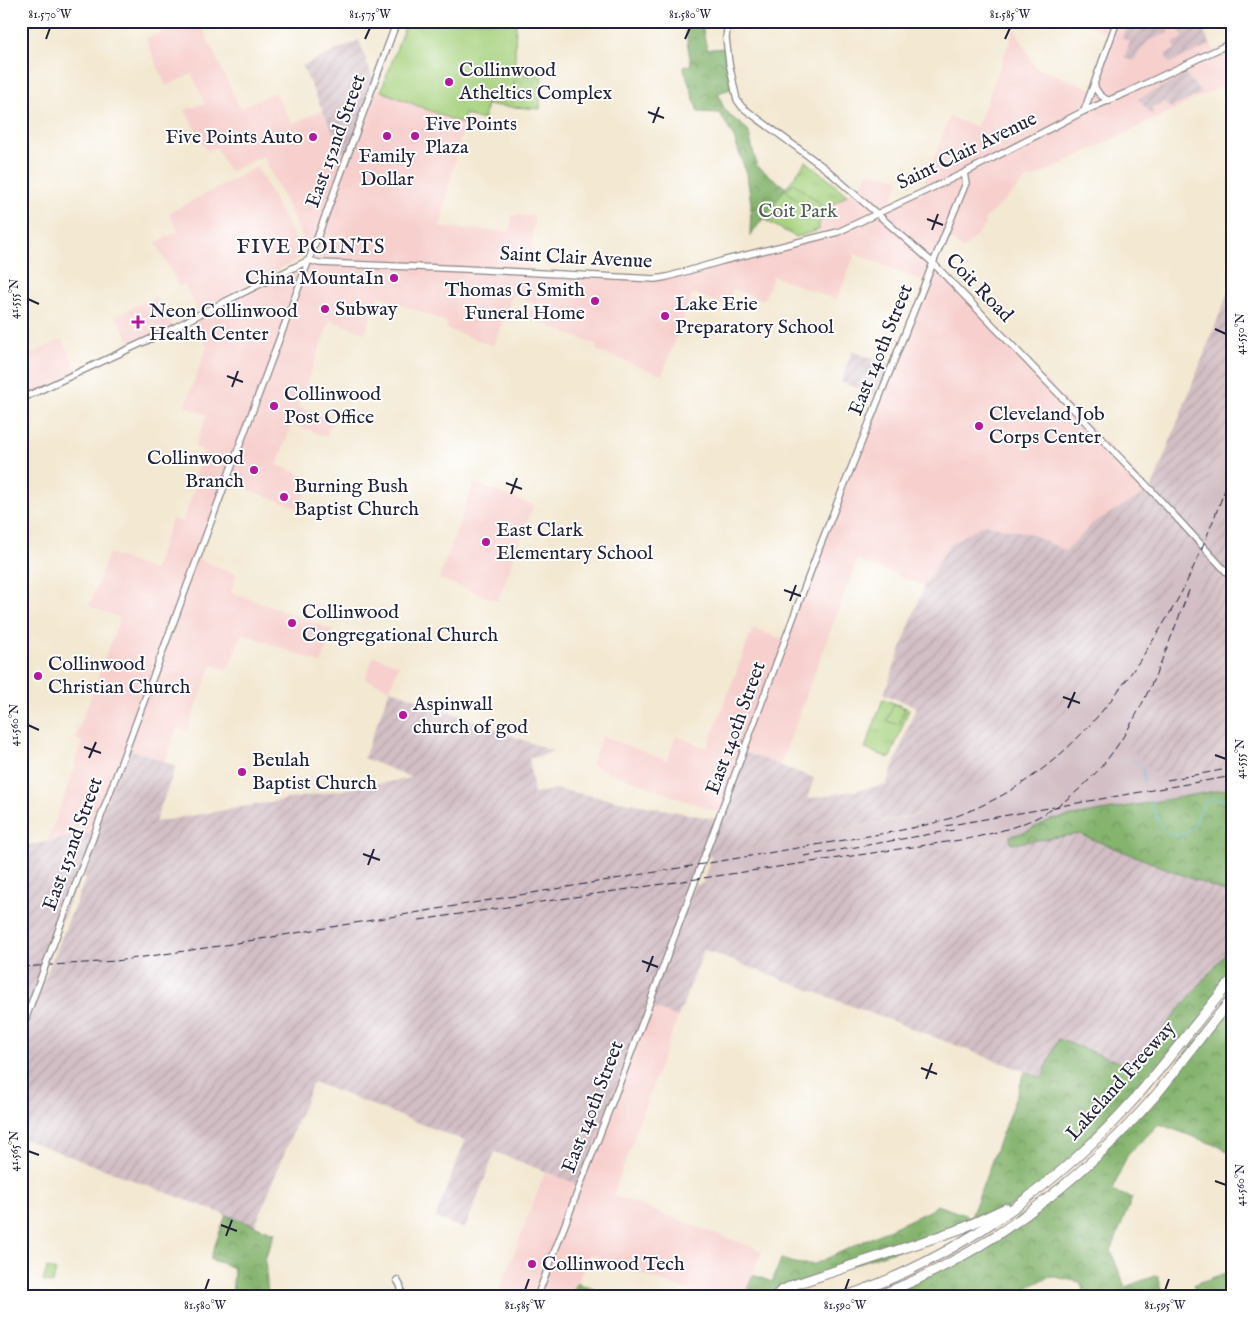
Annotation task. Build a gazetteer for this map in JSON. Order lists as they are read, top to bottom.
{
  "streets": {
    "highway": ["Lakeland Freeway"],
    "street": [
      "East 152nd Street",
      "Saint Clair Avenue",
      "Coit Road",
      "East 140th Street"
    ]
  },
  "crossings": [
    ["East 152nd Street", "Saint Clair Avenue"],
    ["Saint Clair Avenue", "Coit Road"],
    ["Saint Clair Avenue", "East 140th Street"],
    ["Coit Road", "East 140th Street"]
  ],
  "districts": ["FIVE POINTS"],
  "parks": ["Coit Park"],
  "places": {
    "other": [
      "Collinwood Atheltics Complex",
      "Family Dollar",
      "Five Points Plaza",
      "Five Points Auto",
      "China MountaIn",
      "Thomas G Smith Funeral Home",
      "Subway",
      "Lake Erie Preparatory School",
      "Collinwood Post Office",
      "Cleveland Job Corps Center",
      "Collinwood Branch",
      "Burning Bush Baptist Church",
      "East Clark Elementary School",
      "Collinwood Congregational Church",
      "Collinwood Christian Church",
      "Aspinwall church of god",
      "Beulah Baptist Church",
      "Collinwood Tech"
    ],
    "health": ["Neon Collinwood Health Center"]
  },
  "coordinates": [
    "81.570°W",
    "81.575°W",
    "81.580°W",
    "81.585°W",
    "41.555°N",
    "41.550°N",
    "41.560°N",
    "41.565°N",
    "81.590°W",
    "81.595°W"
  ]
}
